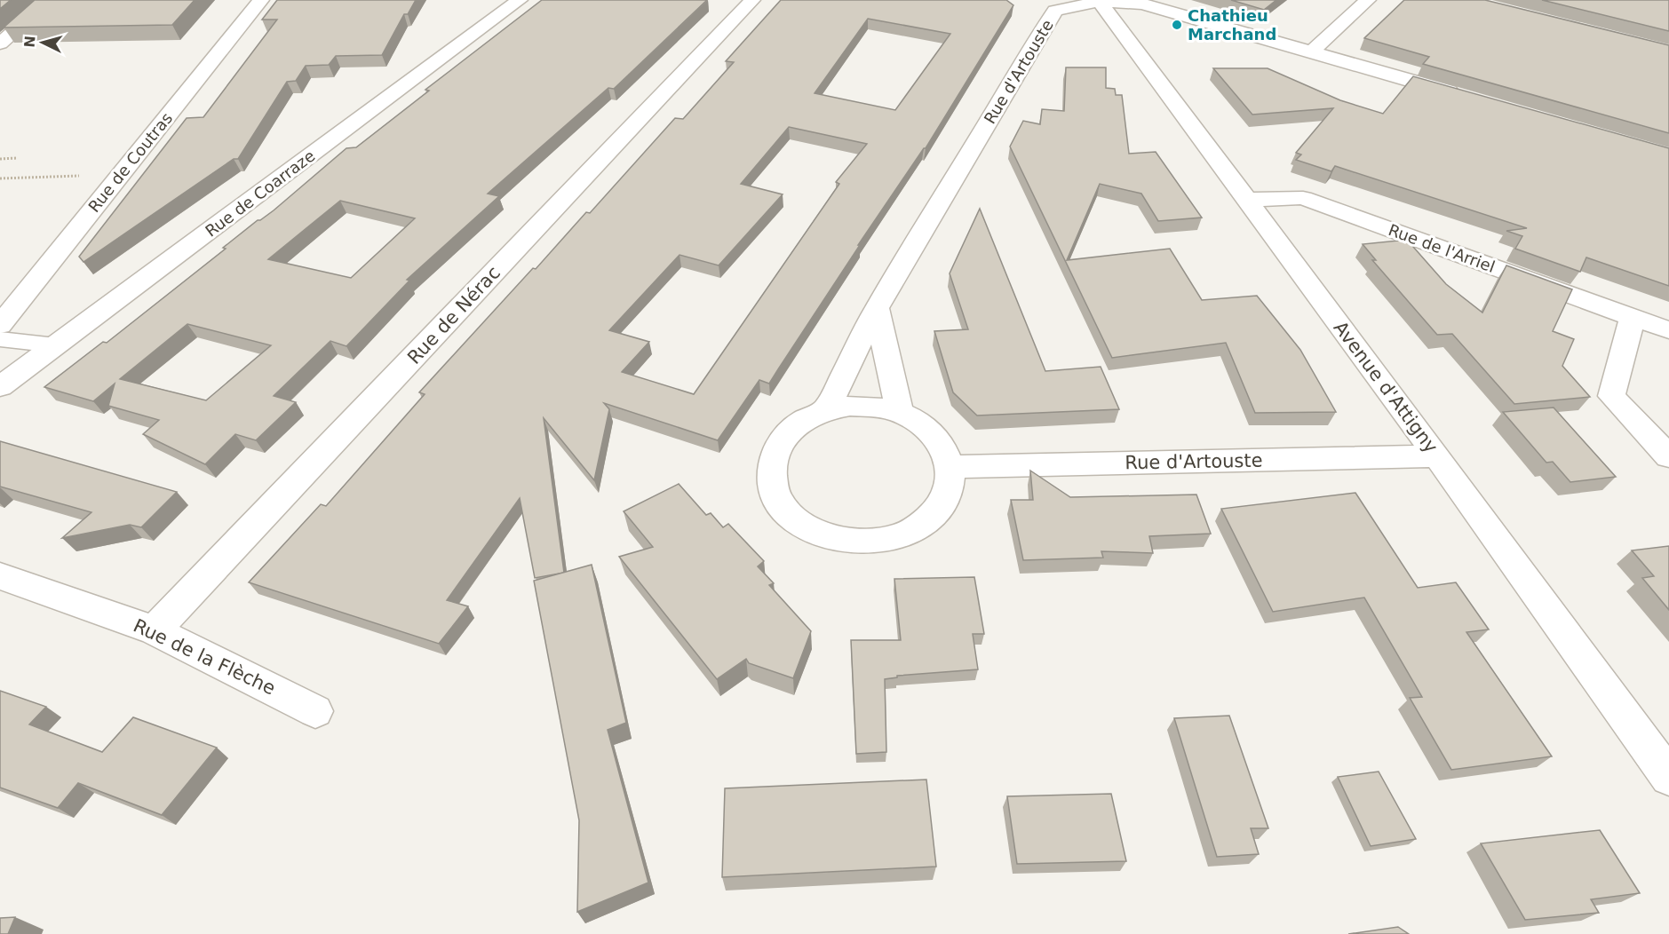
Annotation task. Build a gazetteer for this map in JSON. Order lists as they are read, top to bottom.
{
  "streets": {
    "street": [
      "Rue d'Artouste",
      "Rue de Coutras",
      "Rue de Coarraze",
      "Rue de l'Arriel",
      "Rue de Nérac",
      "Avenue d'Attigny",
      "Rue de la Flèche"
    ]
  },
  "crossings": [
    ["Rue d'Artouste", "Avenue d'Attigny"],
    ["Rue de l'Arriel", "Avenue d'Attigny"],
    ["Rue de Nérac", "Rue de la Flèche"]
  ],
  "places": ["Chathieu Marchand"],
  "north": "left"
}
